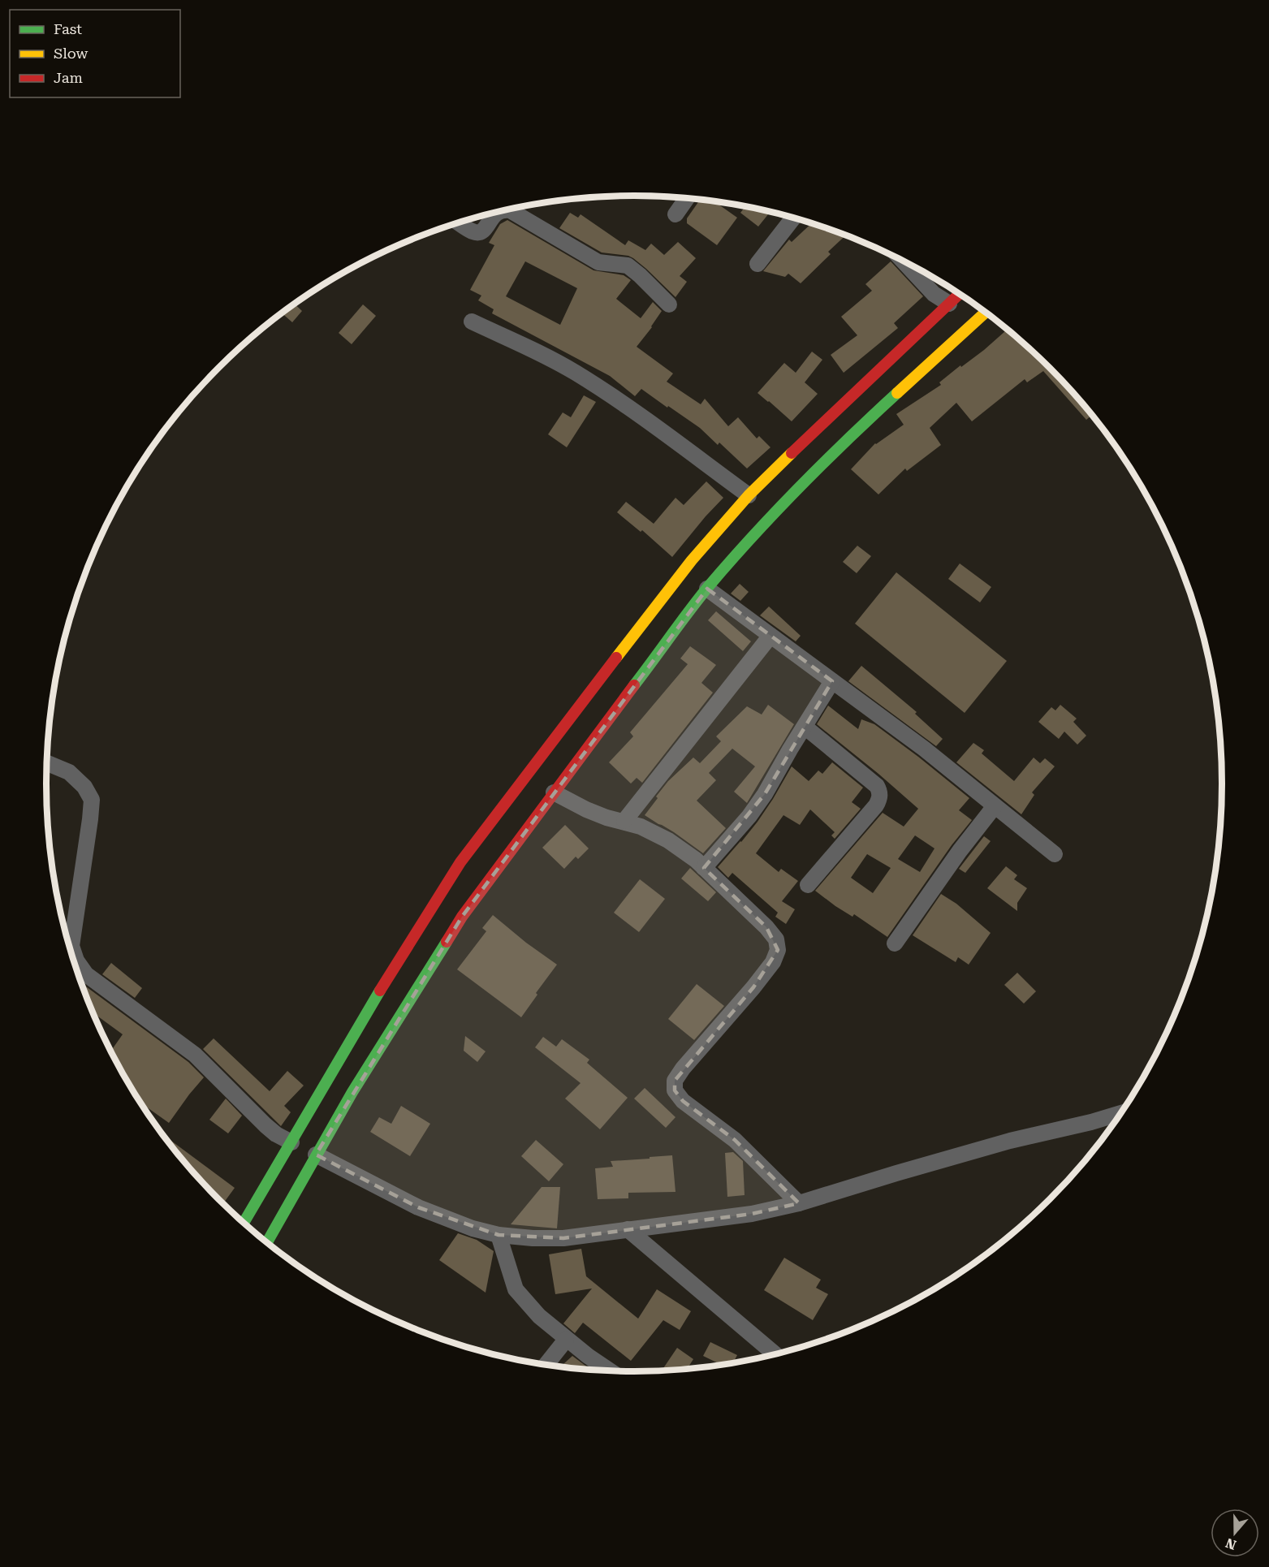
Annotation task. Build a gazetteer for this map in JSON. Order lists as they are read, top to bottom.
{
  "legend": ["Fast", "Slow", "Jam"],
  "north": "bottom"
}
